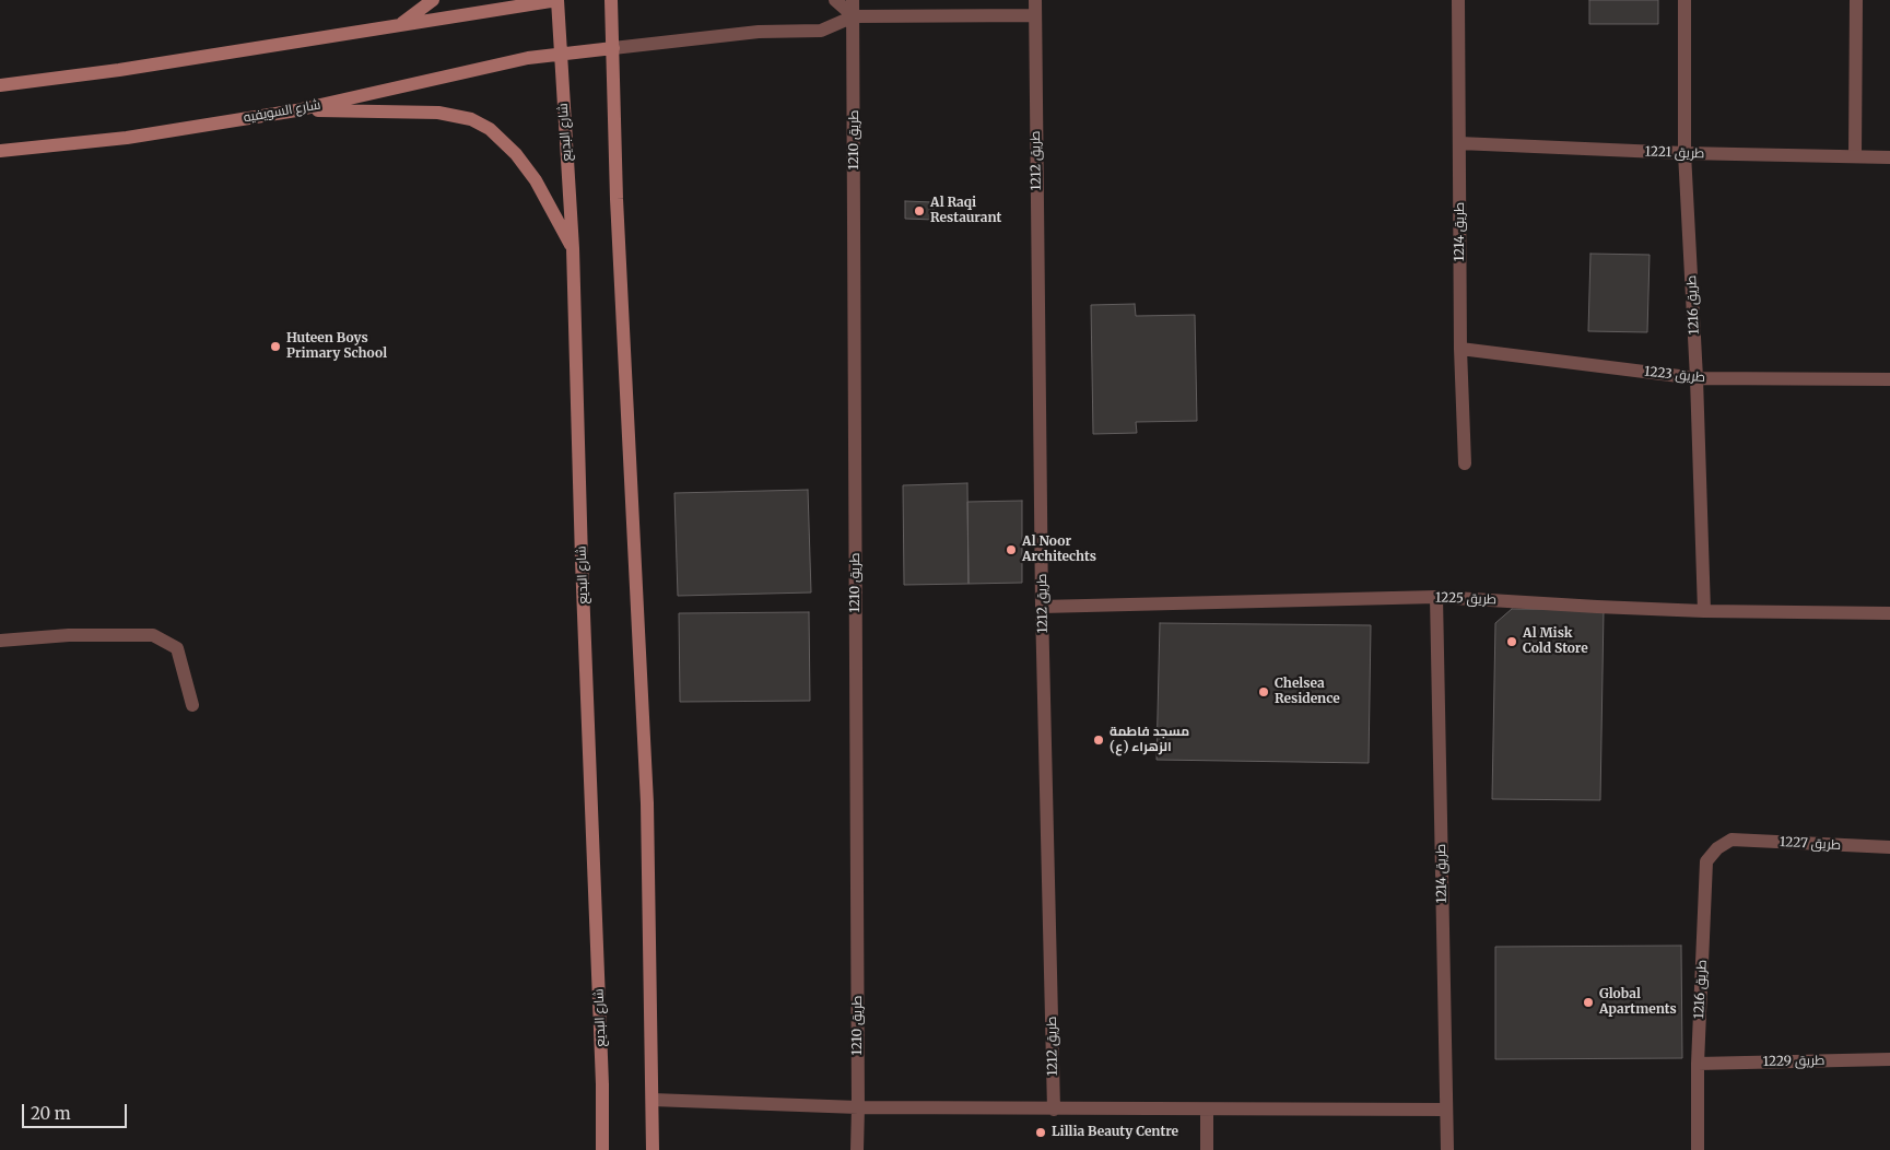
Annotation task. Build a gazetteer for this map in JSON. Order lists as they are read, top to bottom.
{
  "streets": {
    "street": [
      "شارع السويفيه",
      "شارع البديع",
      "طريق 1210",
      "طريق 1221",
      "طريق 1212",
      "طريق 1214",
      "طريق 1216",
      "طريق 1223",
      "طريق 1225",
      "طريق 1227",
      "طريق 1229"
    ]
  },
  "crossings": [
    ["شارع السويفيه", "شارع البديع"],
    ["طريق 1221", "طريق 1214"],
    ["طريق 1221", "طريق 1216"],
    ["طريق 1212", "طريق 1225"],
    ["طريق 1214", "طريق 1223"],
    ["طريق 1214", "طريق 1225"],
    ["طريق 1216", "طريق 1223"],
    ["طريق 1216", "طريق 1225"],
    ["طريق 1216", "طريق 1227"],
    ["طريق 1216", "طريق 1229"]
  ],
  "places": [
    "Al Raqi Restaurant",
    "Huteen Boys Primary School",
    "Al Noor Architechts",
    "Al Misk Cold Store",
    "Chelsea Residence",
    "مسجد فاطمة الزهراء (ع)",
    "Global Apartments",
    "Lillia Beauty Centre"
  ],
  "scale_bar": "20 m"
}
